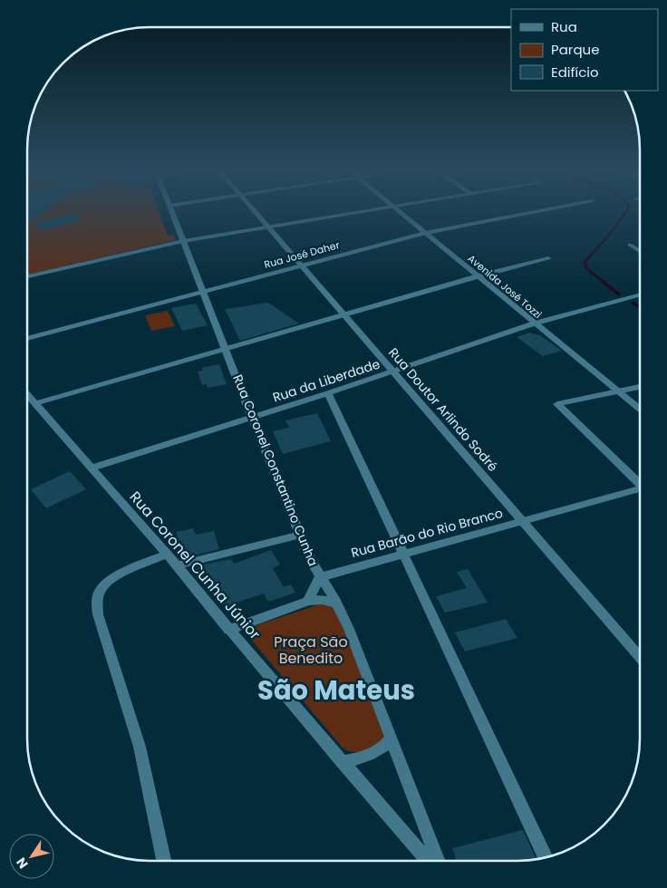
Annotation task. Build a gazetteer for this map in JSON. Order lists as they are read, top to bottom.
{
  "streets": {
    "street": [
      "Rua José Daher",
      "Avenida José Tozzi",
      "Rua da Liberdade",
      "Rua Doutor Arlindo Sodré",
      "Rua Coronel Constantino Cunha",
      "Rua Barão do Rio Branco",
      "Rua Coronel Cunha Júnior"
    ]
  },
  "crossings": [
    ["Rua José Daher", "Avenida José Tozzi"],
    ["Rua José Daher", "Rua Doutor Arlindo Sodré"],
    ["Rua José Daher", "Rua Coronel Constantino Cunha"],
    ["Avenida José Tozzi", "Rua da Liberdade"],
    ["Rua da Liberdade", "Rua Doutor Arlindo Sodré"],
    ["Rua da Liberdade", "Rua Coronel Constantino Cunha"],
    ["Rua da Liberdade", "Rua Coronel Cunha Júnior"],
    ["Rua Doutor Arlindo Sodré", "Rua Barão do Rio Branco"],
    ["Rua Coronel Constantino Cunha", "Rua Barão do Rio Branco"]
  ],
  "districts": ["São Mateus"],
  "parks": ["Praça São Benedito"],
  "legend": ["Rua", "Parque", "Edifício"],
  "north": "bottom left"
}
